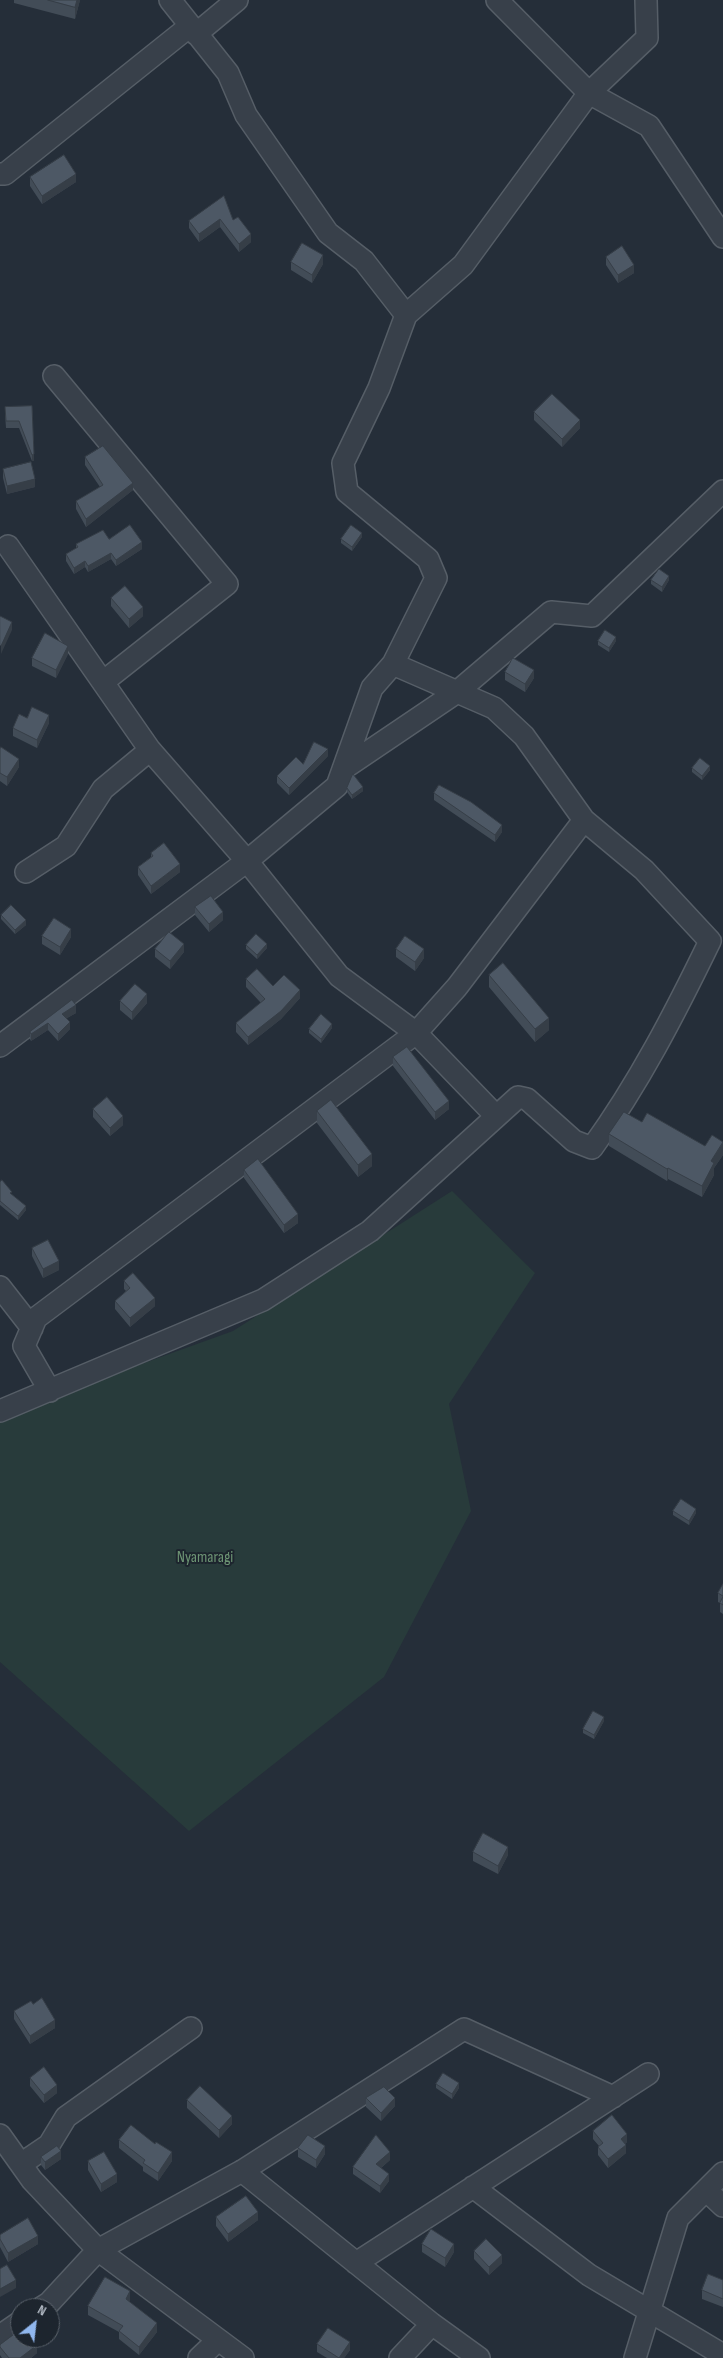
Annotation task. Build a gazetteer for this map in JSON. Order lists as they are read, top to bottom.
{
  "parks": ["Nyamaragi"],
  "north": "top right"
}
